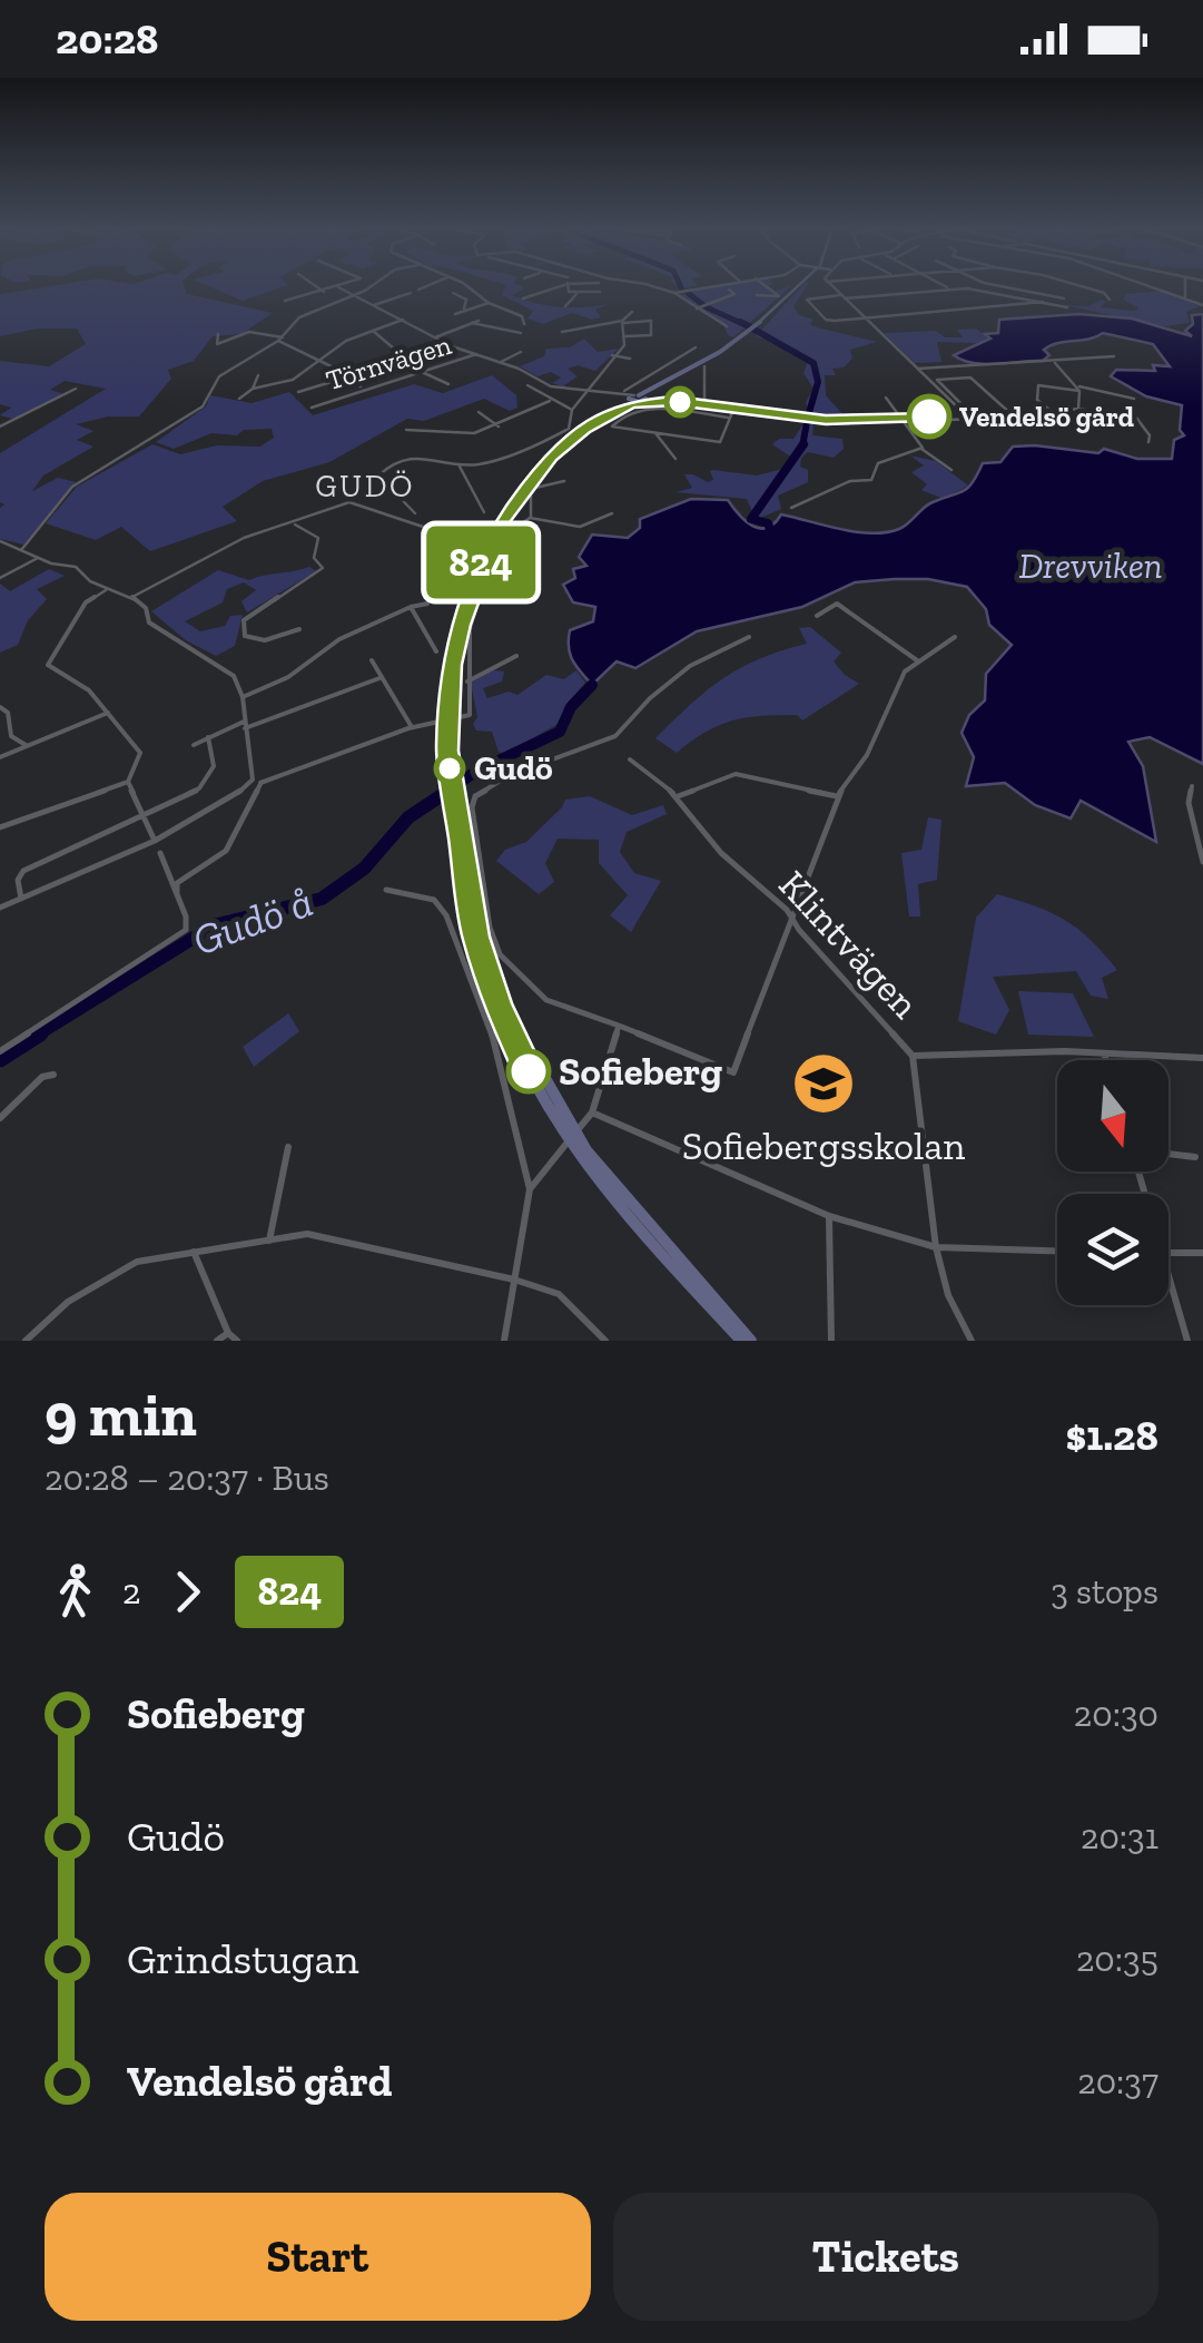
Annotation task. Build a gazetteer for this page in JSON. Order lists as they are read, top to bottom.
{
  "streets": {
    "street": ["Törnvägen", "Klintvägen"]
  },
  "districts": ["GUDÖ"],
  "water": ["Drevviken", "Gudö å"],
  "places": {
    "other": ["Vendelsö gård", "Gudö", "Sofieberg"],
    "school or university": ["Sofiebergsskolan"]
  },
  "lines": ["bus line 824"],
  "north": "bottom",
  "page": {
    "status": "20:28",
    "on_map": "824",
    "heading": ["9 min", "20:28 – 20:37 · Bus", "$1.28"],
    "legs": ["2", "824", "3 stops"],
    "list": [
      {
        "name": "Sofieberg",
        "value": "20:30"
      },
      {
        "name": "Gudö",
        "value": "20:31"
      },
      {
        "name": "Grindstugan",
        "value": "20:35"
      },
      {
        "name": "Vendelsö gård",
        "value": "20:37"
      }
    ],
    "buttons": ["Start", "Tickets"]
  }
}
